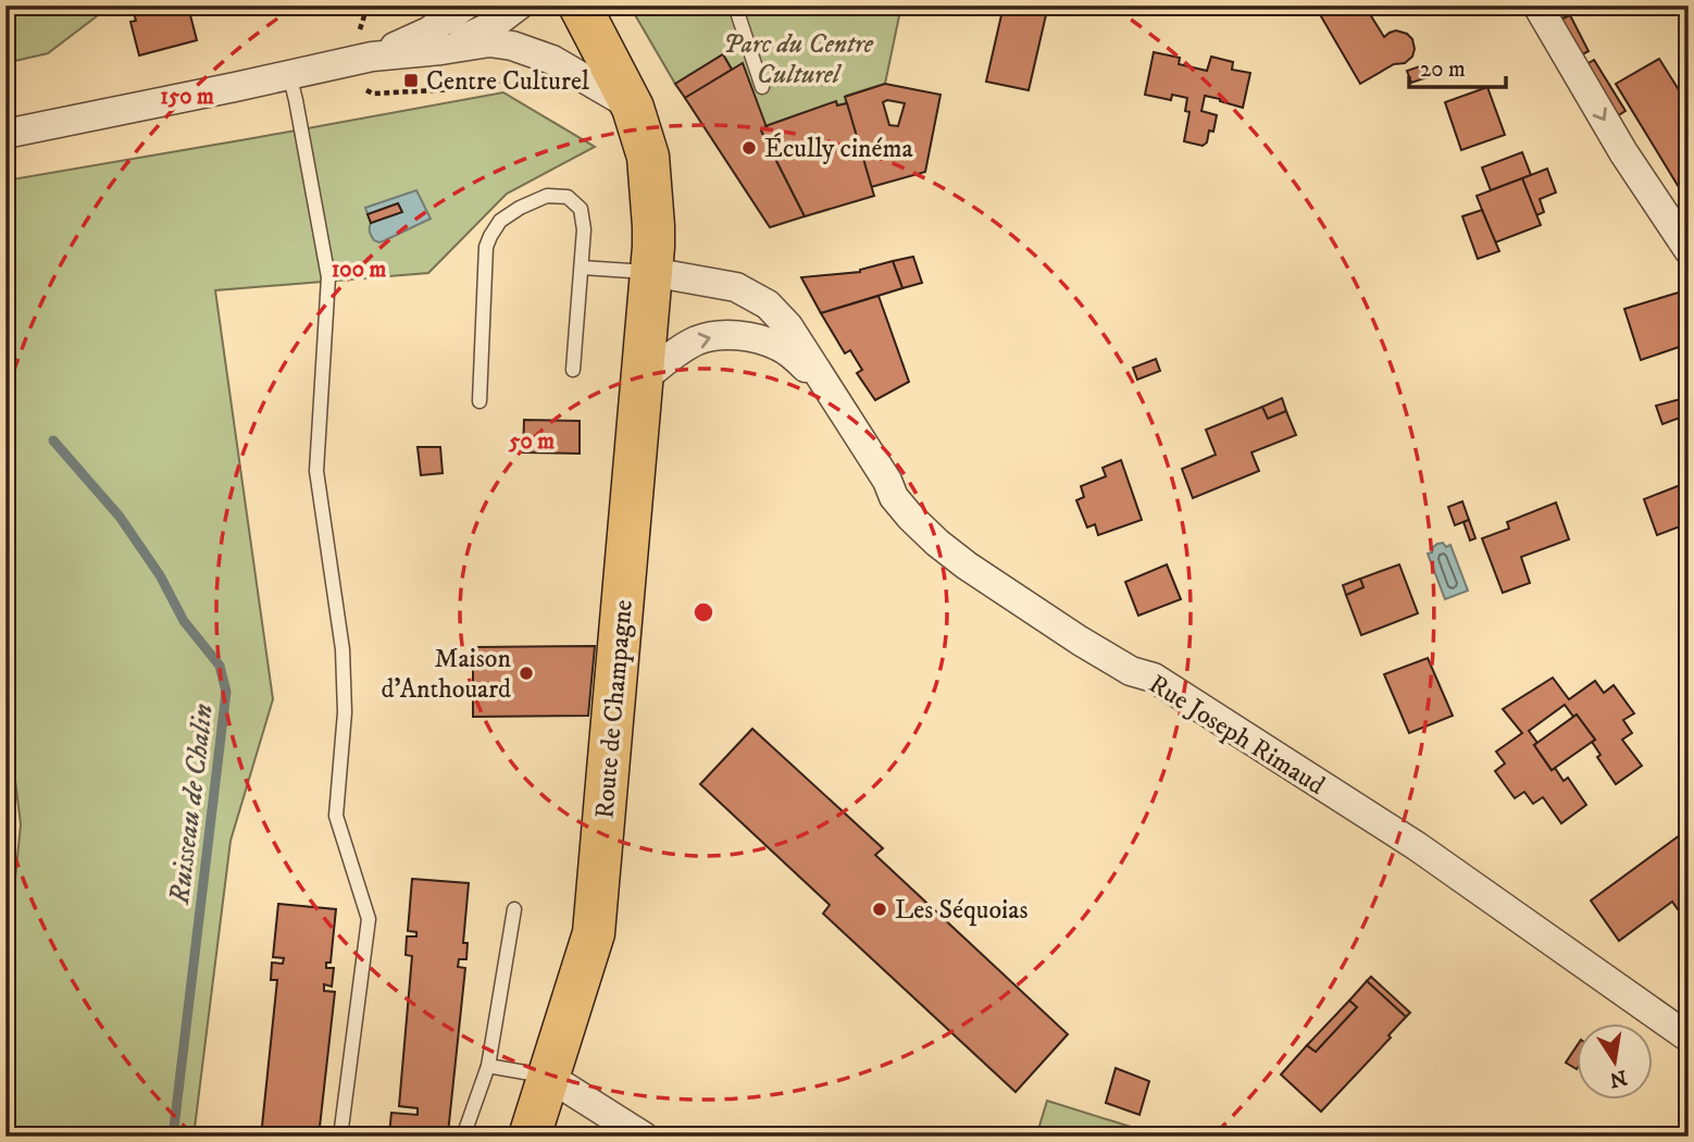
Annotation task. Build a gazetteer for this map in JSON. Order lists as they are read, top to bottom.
{
  "streets": {
    "main road": ["Route de Champagne"],
    "street": ["Rue Joseph Rimaud"]
  },
  "crossings": [
    ["Route de Champagne", "Rue Joseph Rimaud"]
  ],
  "water": ["Ruisseau de Chalin"],
  "parks": ["Parc du Centre Culturel"],
  "places": {
    "transit": ["Centre Culturel"],
    "other": ["Écully cinéma", "Maison d'Anthouard", "Les Séquoias"]
  },
  "scale_bar": "20 m",
  "north": "bottom",
  "rings": ["150 m", "100 m", "50 m"]
}
